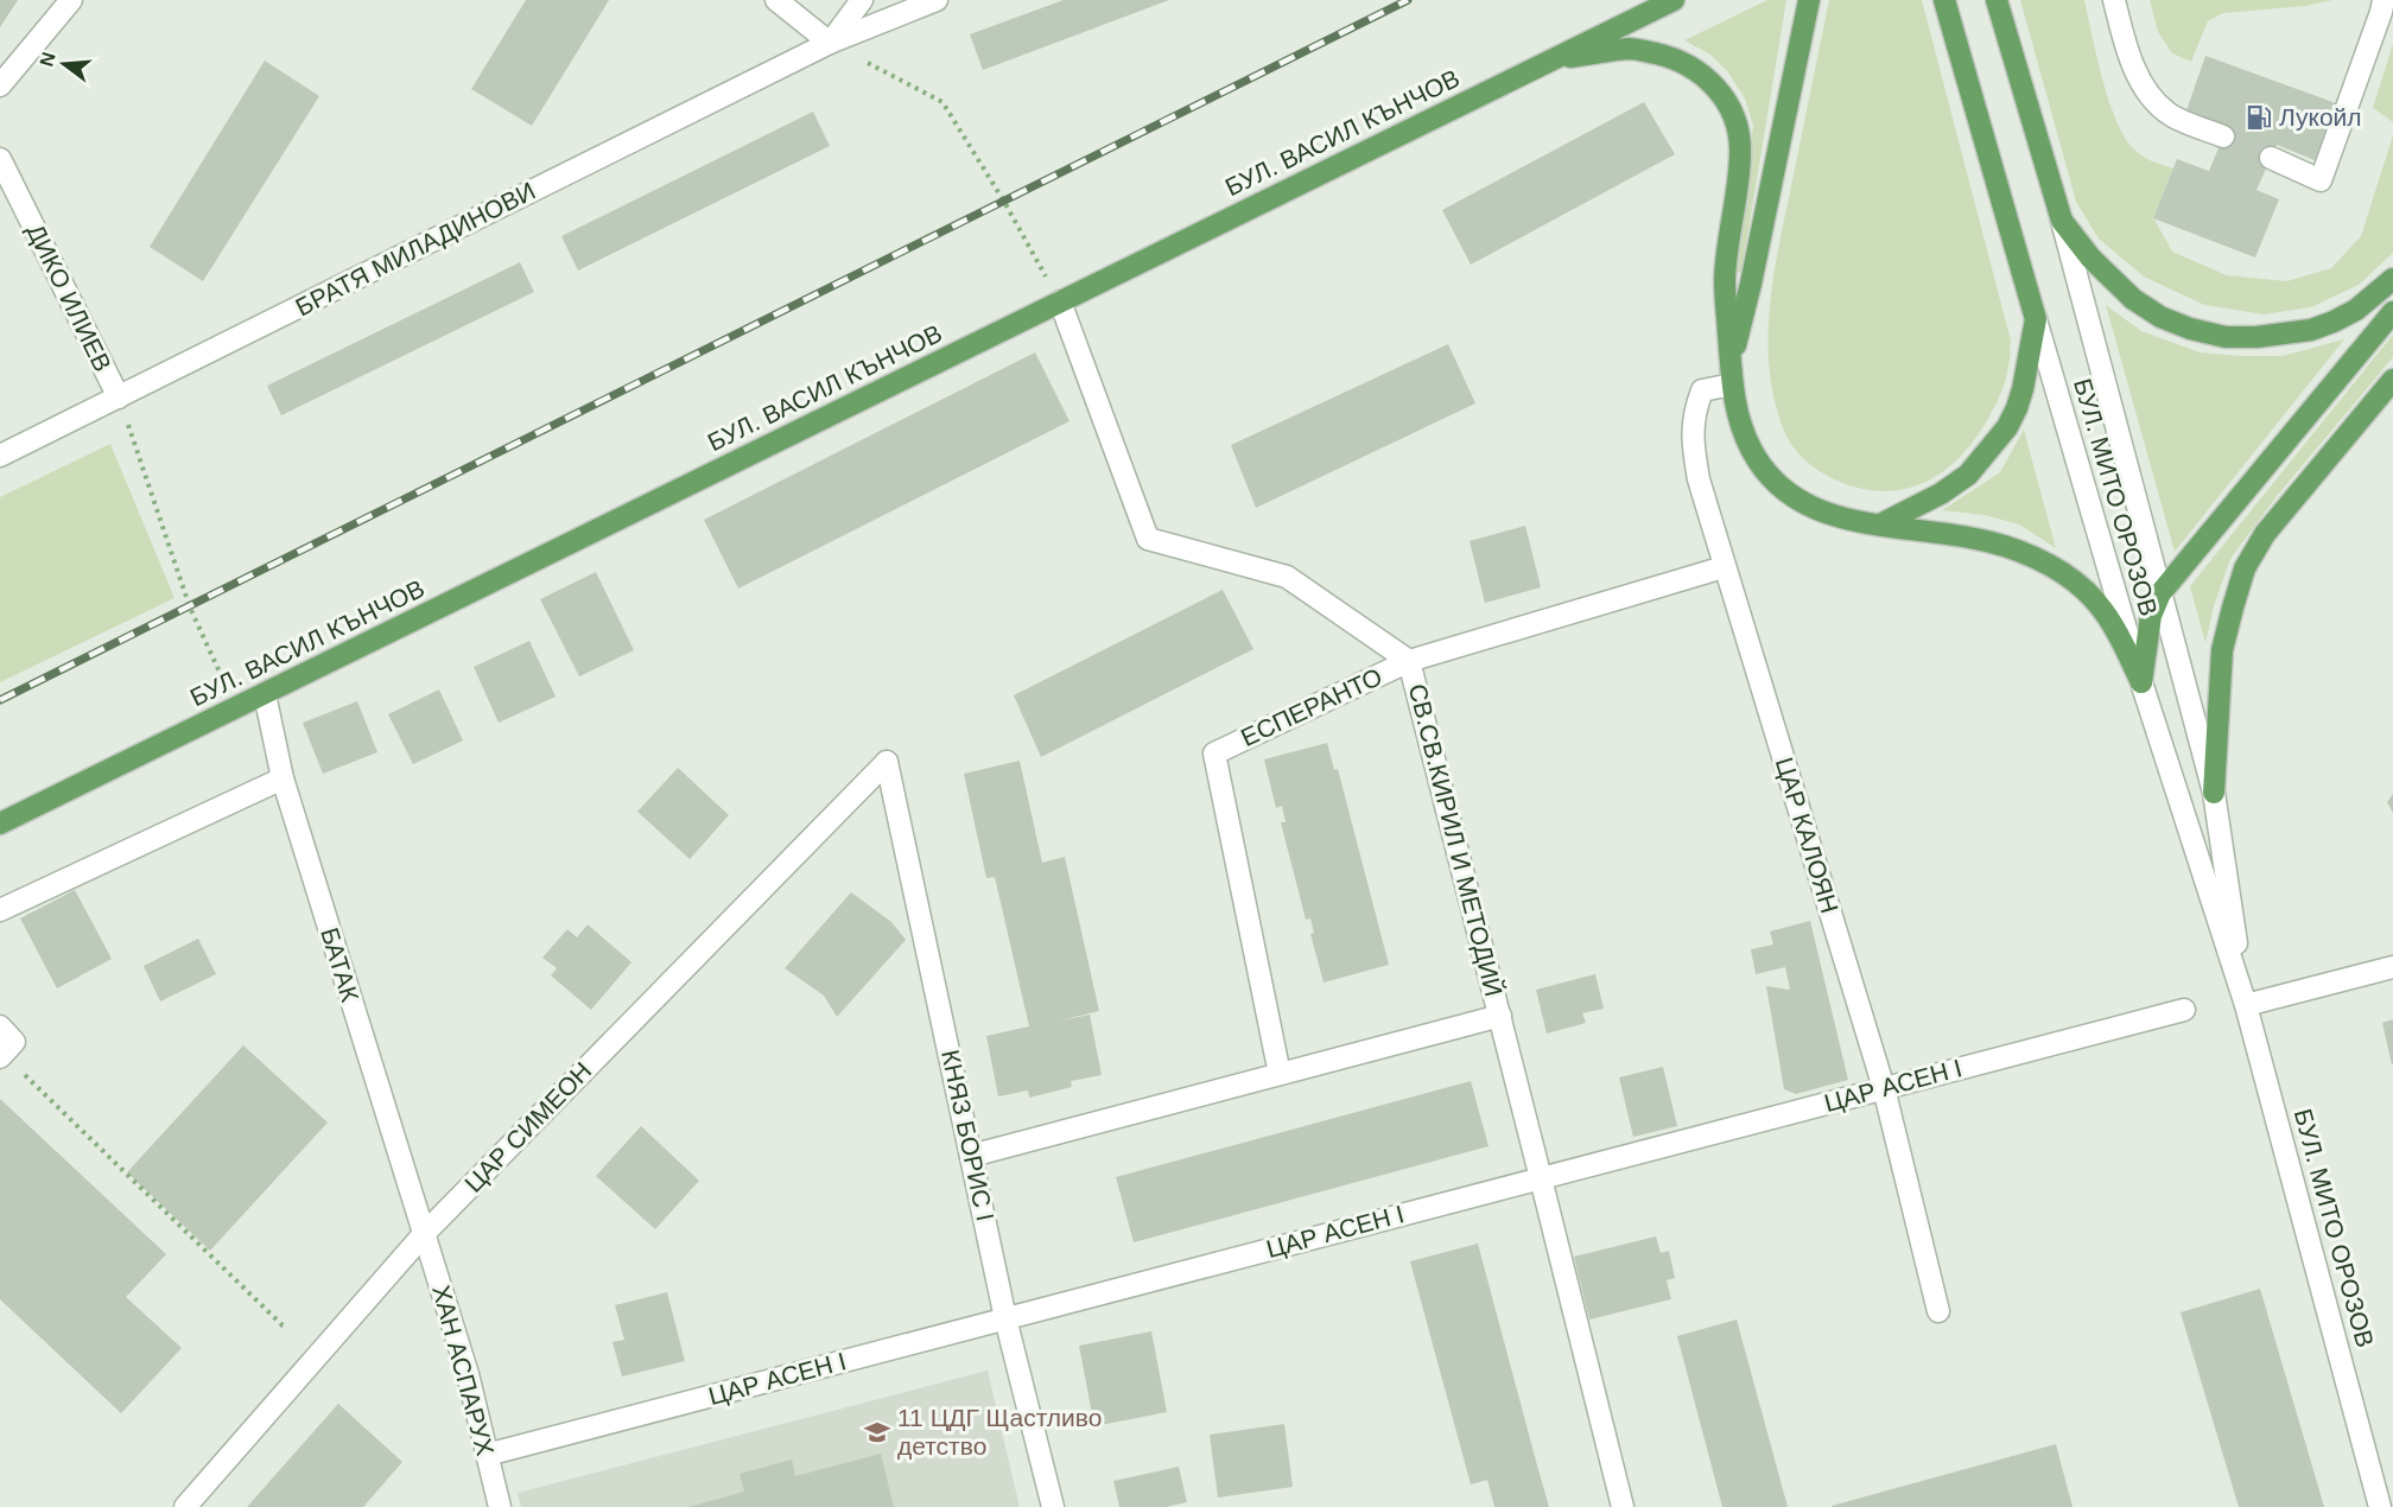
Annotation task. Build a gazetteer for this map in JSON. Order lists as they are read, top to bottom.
{
  "streets": {
    "main road": ["БУЛ. ВАСИЛ КЪНЧОВ", "БУЛ. МИТО ОРОЗОВ"],
    "street": [
      "БРАТЯ МИЛАДИНОВИ",
      "ДИКО ИЛИЕВ",
      "ЕСПЕРАНТО",
      "ЦАР КАЛОЯН",
      "СВ.СВ.КИРИЛ И МЕТОДИЙ",
      "БАТАК",
      "ЦАР АСЕН I",
      "ЦАР СИМЕОН",
      "КНЯЗ БОРИС I",
      "ХАН АСПАРУХ"
    ]
  },
  "crossings": [
    ["БУЛ. ВАСИЛ КЪНЧОВ", "СВ.СВ.КИРИЛ И МЕТОДИЙ"],
    ["БУЛ. ВАСИЛ КЪНЧОВ", "БАТАК"],
    ["БРАТЯ МИЛАДИНОВИ", "ДИКО ИЛИЕВ"],
    ["ЕСПЕРАНТО", "ЦАР КАЛОЯН"],
    ["ЕСПЕРАНТО", "СВ.СВ.КИРИЛ И МЕТОДИЙ"],
    ["ЦАР КАЛОЯН", "ЦАР АСЕН I"],
    ["СВ.СВ.КИРИЛ И МЕТОДИЙ", "ЦАР АСЕН I"],
    ["БАТАК", "ЦАР СИМЕОН"],
    ["БАТАК", "ХАН АСПАРУХ"],
    ["ЦАР АСЕН I", "КНЯЗ БОРИС I"],
    ["ЦАР АСЕН I", "ХАН АСПАРУХ"],
    ["ЦАР СИМЕОН", "КНЯЗ БОРИС I"],
    ["ЦАР СИМЕОН", "ХАН АСПАРУХ"]
  ],
  "places": {
    "fuel station": ["Лукойл"],
    "school or university": ["11 ЦДГ Щастливо детство"]
  },
  "north": "left"
}
